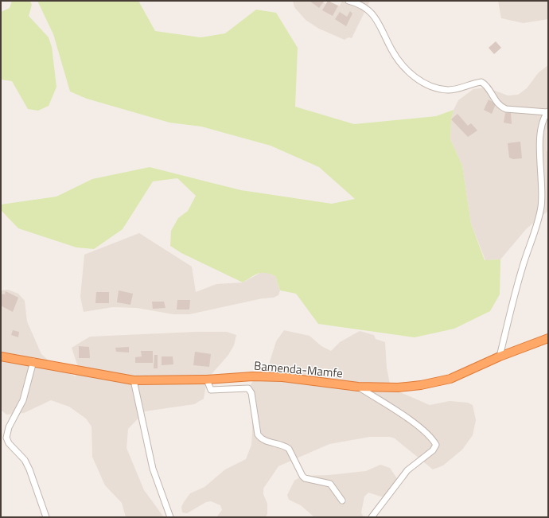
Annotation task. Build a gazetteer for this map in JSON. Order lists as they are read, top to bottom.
{
  "streets": {
    "highway": ["Bamenda-Mamfe"]
  }
}
